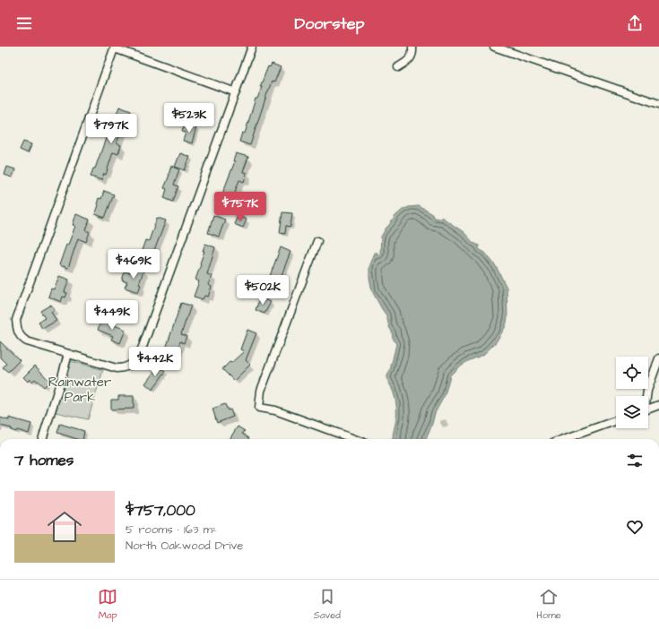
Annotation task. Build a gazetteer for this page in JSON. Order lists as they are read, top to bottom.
{
  "parks": ["Rainwater Park"],
  "page": {
    "header": "Doorstep",
    "price": [
      "$523K",
      "$797K",
      "$757K",
      "$469K",
      "$502K",
      "$449K",
      "$442K"
    ],
    "heading": "7 homes",
    "list": [
      {
        "name": "$757,000",
        "note": "5 rooms · 163 m² · North Oakwood Drive"
      }
    ],
    "tabs": ["Map", "Saved", "Home"]
  }
}
